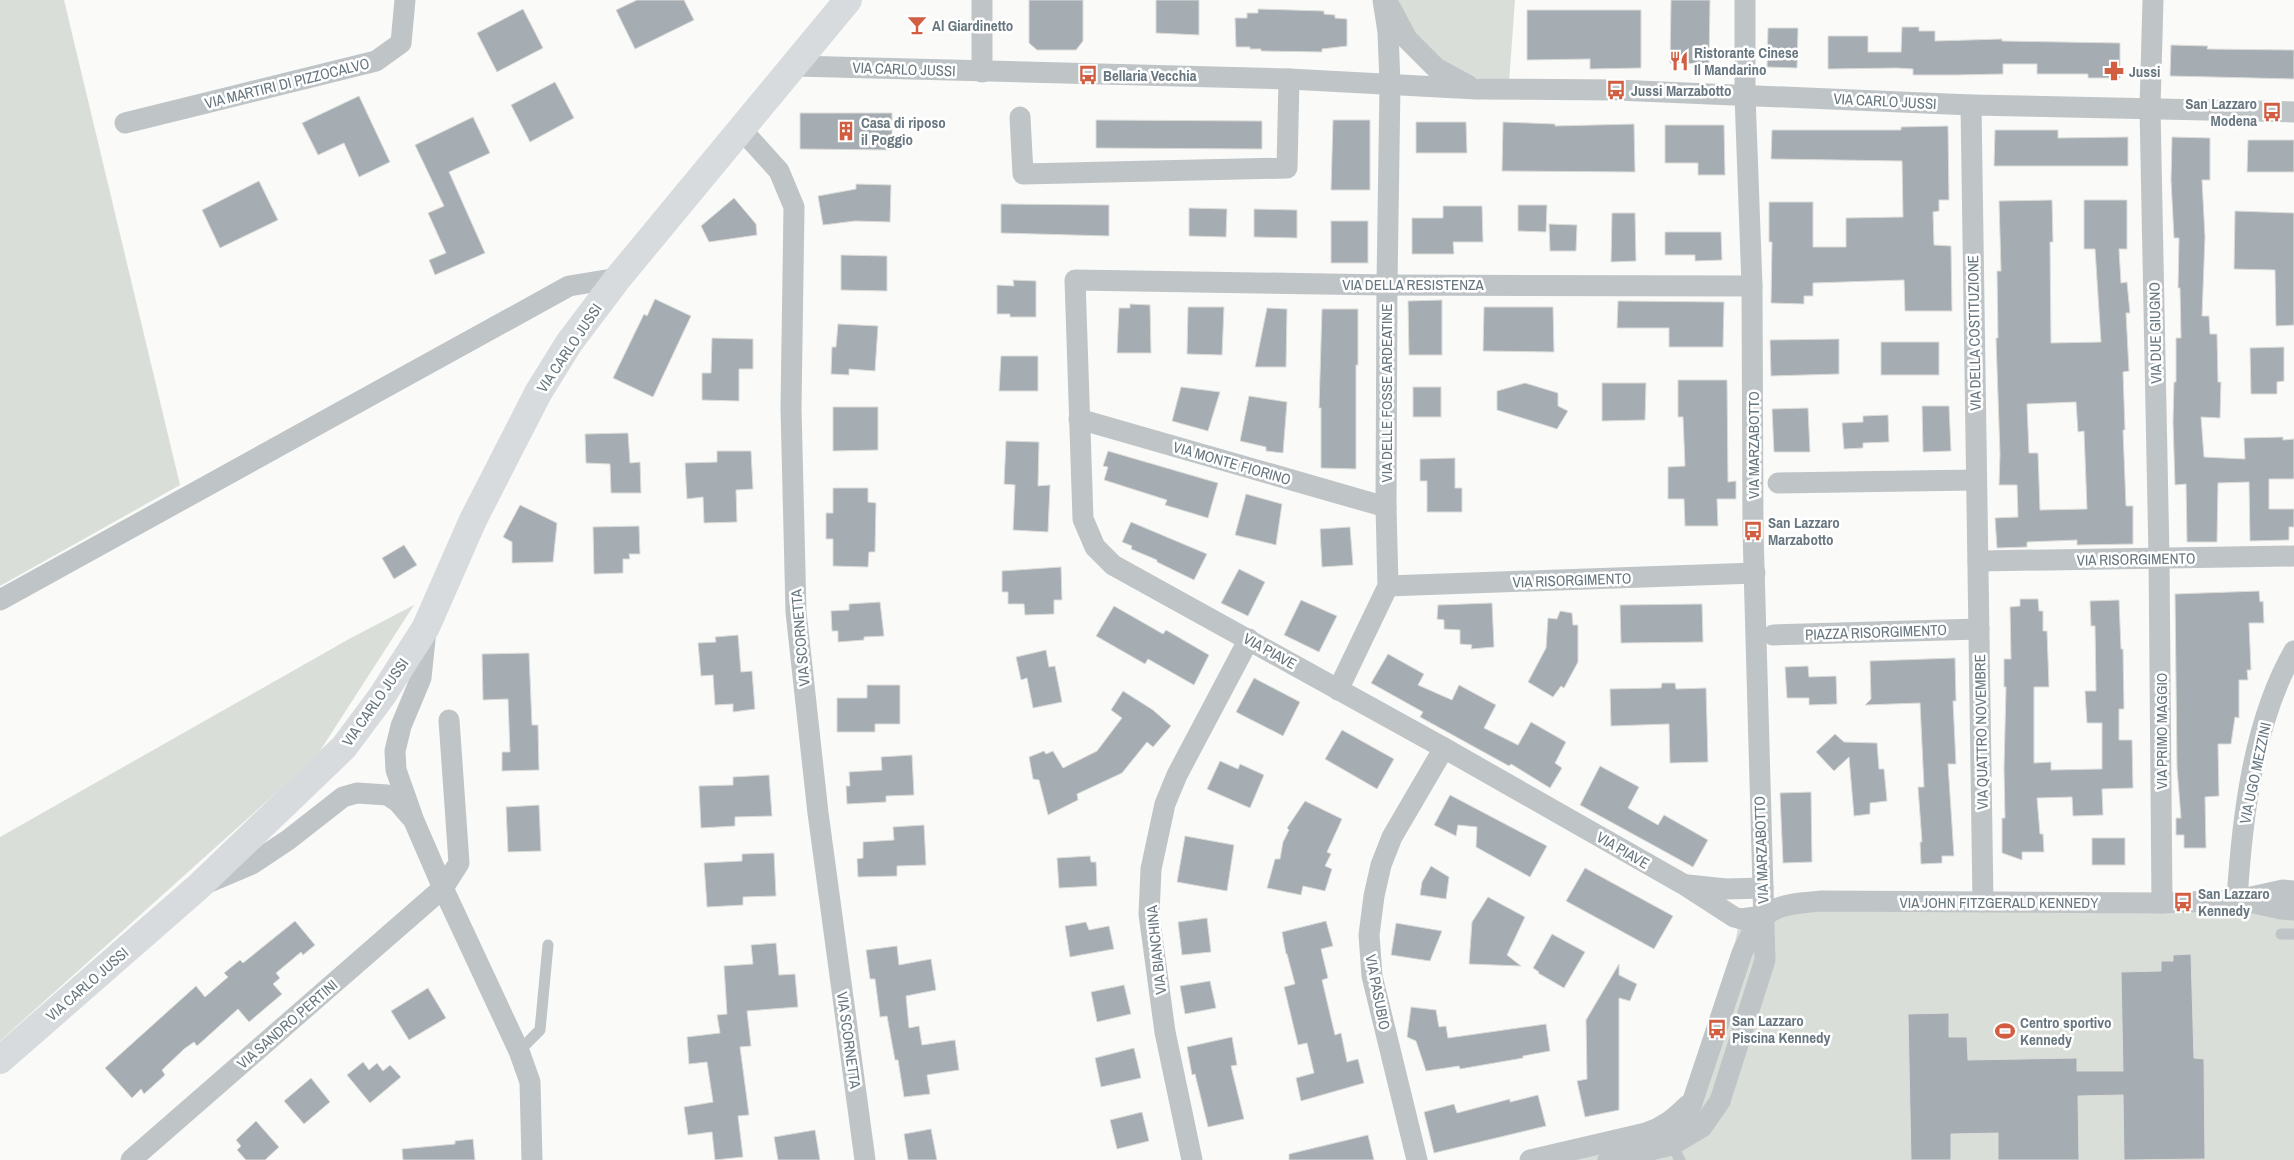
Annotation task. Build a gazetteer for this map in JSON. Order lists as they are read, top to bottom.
{
  "streets": {
    "street": [
      "VIA CARLO JUSSI",
      "VIA MARTIRI DI PIZZOCALVO",
      "VIA DELLA RESISTENZA",
      "VIA DELLA COSTITUZIONE",
      "VIA DUE GIUGNO",
      "VIA DELLE FOSSE ARDEATINE",
      "VIA MARZABOTTO",
      "VIA MONTE FIORINO",
      "VIA RISORGIMENTO",
      "PIAZZA RISORGIMENTO",
      "VIA SCORNETTA",
      "VIA PIAVE",
      "VIA PRIMO MAGGIO",
      "VIA QUATTRO NOVEMBRE",
      "VIA UGO MEZZINI",
      "VIA JOHN FITZGERALD KENNEDY",
      "VIA BIANCHINA",
      "VIA PASUBIO",
      "VIA SANDRO PERTINI"
    ]
  },
  "crossings": [
    ["VIA CARLO JUSSI", "VIA DELLA COSTITUZIONE"],
    ["VIA CARLO JUSSI", "VIA DUE GIUGNO"],
    ["VIA CARLO JUSSI", "VIA DELLE FOSSE ARDEATINE"],
    ["VIA CARLO JUSSI", "VIA MARZABOTTO"],
    ["VIA CARLO JUSSI", "VIA SCORNETTA"],
    ["VIA DELLA RESISTENZA", "VIA DELLE FOSSE ARDEATINE"],
    ["VIA DELLA RESISTENZA", "VIA MARZABOTTO"],
    ["VIA DELLA RESISTENZA", "VIA PIAVE"],
    ["VIA DELLA COSTITUZIONE", "VIA RISORGIMENTO"],
    ["VIA DELLA COSTITUZIONE", "VIA QUATTRO NOVEMBRE"],
    ["VIA DUE GIUGNO", "VIA RISORGIMENTO"],
    ["VIA DUE GIUGNO", "VIA PRIMO MAGGIO"],
    ["VIA DELLE FOSSE ARDEATINE", "VIA MONTE FIORINO"],
    ["VIA DELLE FOSSE ARDEATINE", "VIA RISORGIMENTO"],
    ["VIA DELLE FOSSE ARDEATINE", "VIA PIAVE"],
    ["VIA MARZABOTTO", "VIA RISORGIMENTO"],
    ["VIA MARZABOTTO", "VIA PIAVE"],
    ["VIA MARZABOTTO", "VIA JOHN FITZGERALD KENNEDY"],
    ["VIA MONTE FIORINO", "VIA PIAVE"],
    ["VIA RISORGIMENTO", "VIA PRIMO MAGGIO"],
    ["VIA RISORGIMENTO", "VIA QUATTRO NOVEMBRE"],
    ["PIAZZA RISORGIMENTO", "VIA QUATTRO NOVEMBRE"],
    ["VIA PIAVE", "VIA JOHN FITZGERALD KENNEDY"],
    ["VIA PIAVE", "VIA BIANCHINA"],
    ["VIA PIAVE", "VIA PASUBIO"],
    ["VIA PRIMO MAGGIO", "VIA JOHN FITZGERALD KENNEDY"],
    ["VIA QUATTRO NOVEMBRE", "VIA JOHN FITZGERALD KENNEDY"],
    ["VIA UGO MEZZINI", "VIA JOHN FITZGERALD KENNEDY"]
  ],
  "places": {
    "bar": ["Al Giardinetto"],
    "restaurant": ["Ristorante Cinese Il Mandarino"],
    "pharmacy": ["Jussi"],
    "bus stop": [
      "Bellaria Vecchia",
      "Jussi Marzabotto",
      "San Lazzaro Modena",
      "San Lazzaro Marzabotto",
      "San Lazzaro Kennedy",
      "San Lazzaro Piscina Kennedy"
    ],
    "building": ["Casa di riposo il Poggio"],
    "sports": ["Centro sportivo Kennedy"]
  }
}
